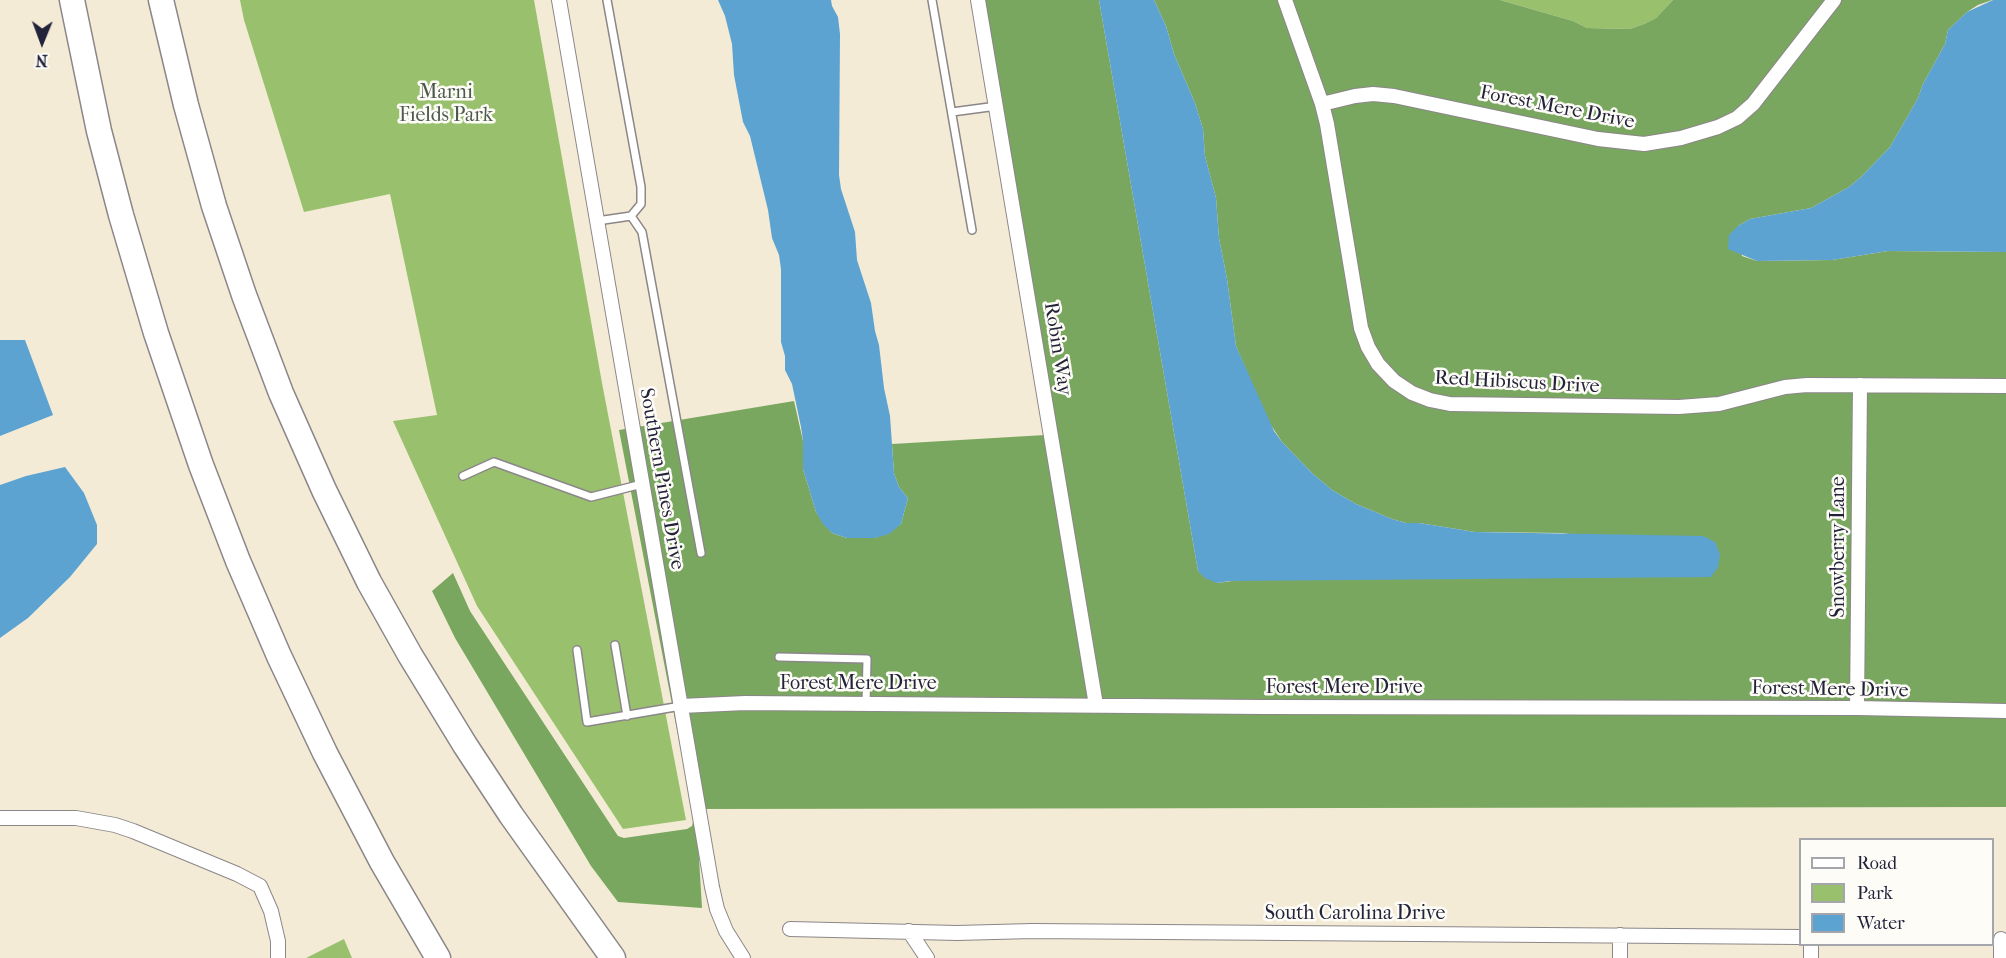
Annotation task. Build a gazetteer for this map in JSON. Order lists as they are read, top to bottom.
{
  "streets": {
    "street": [
      "Forest Mere Drive",
      "Robin Way",
      "Red Hibiscus Drive",
      "Southern Pines Drive",
      "Snowberry Lane",
      "South Carolina Drive"
    ]
  },
  "crossings": [
    ["Forest Mere Drive", "Robin Way"],
    ["Forest Mere Drive", "Red Hibiscus Drive"],
    ["Forest Mere Drive", "Southern Pines Drive"],
    ["Forest Mere Drive", "Snowberry Lane"],
    ["Red Hibiscus Drive", "Snowberry Lane"]
  ],
  "parks": ["Marni Fields Park"],
  "legend": ["Road", "Park", "Water"],
  "north": "bottom"
}
